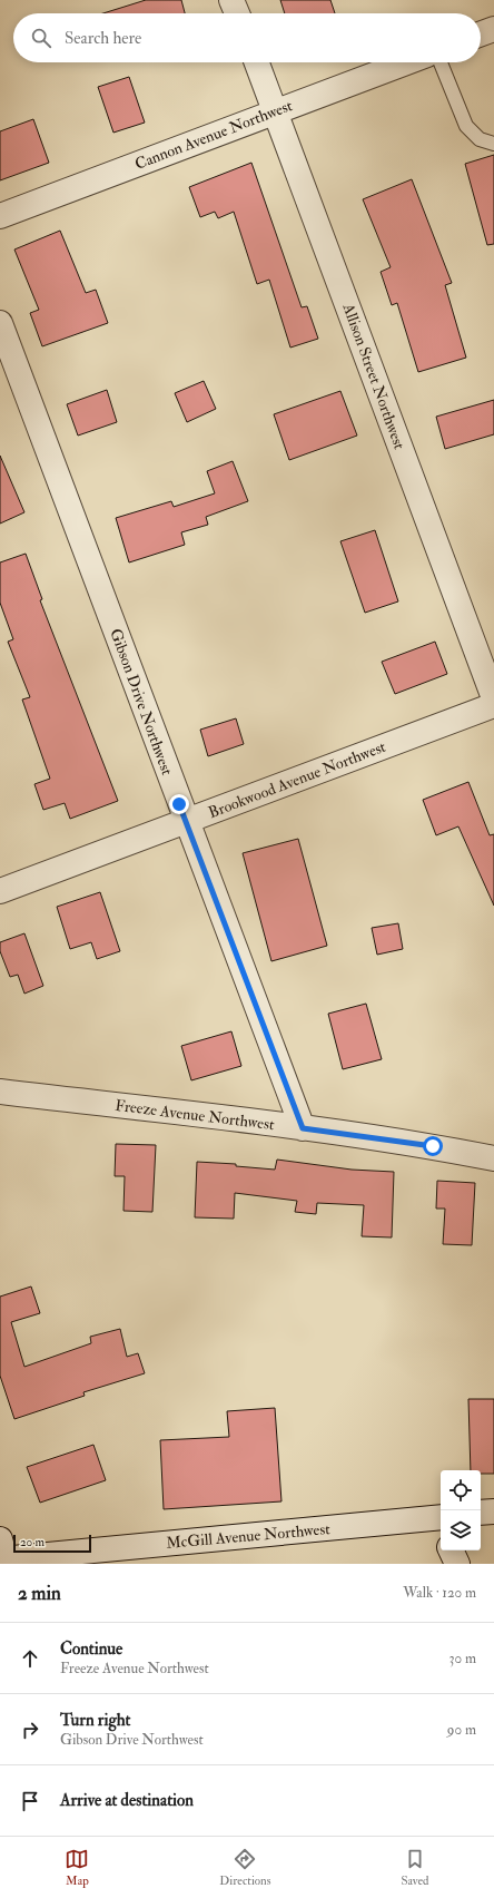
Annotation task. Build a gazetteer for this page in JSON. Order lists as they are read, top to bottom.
{
  "streets": {
    "street": [
      "Cannon Avenue Northwest",
      "Allison Street Northwest",
      "Gibson Drive Northwest",
      "Brookwood Avenue Northwest",
      "Freeze Avenue Northwest",
      "McGill Avenue Northwest"
    ]
  },
  "crossings": [
    ["Cannon Avenue Northwest", "Allison Street Northwest"],
    ["Gibson Drive Northwest", "Brookwood Avenue Northwest"],
    ["Gibson Drive Northwest", "Freeze Avenue Northwest"]
  ],
  "scale_bar": "20 m",
  "page": {
    "search": "Search here",
    "scale": "20 m",
    "heading": ["2 min", "Walk · 120 m"],
    "list": [
      ["Continue", "Freeze Avenue Northwest", "30 m"],
      ["Turn right", "Gibson Drive Northwest", "90 m"],
      "Arrive at destination"
    ],
    "nav": ["Map", "Directions", "Saved"]
  }
}
